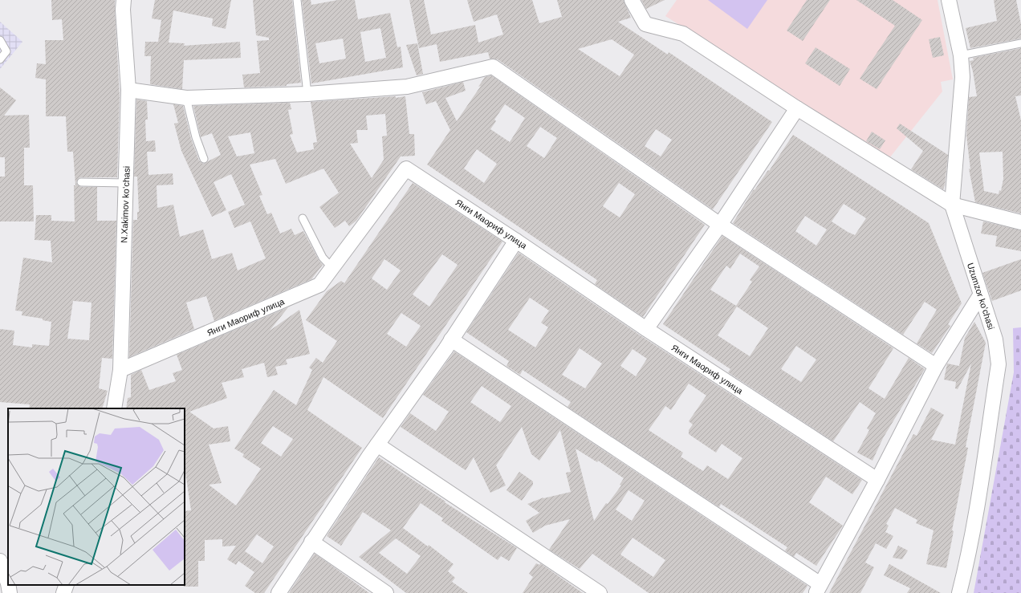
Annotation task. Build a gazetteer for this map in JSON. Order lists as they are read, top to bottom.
{
  "streets": {
    "street": ["N.Xakimov koʻchasi", "Янги Маориф улица", "Uzumzor koʻchasi"]
  },
  "crossings": [
    ["N.Xakimov koʻchasi", "Янги Маориф улица"]
  ]
}
